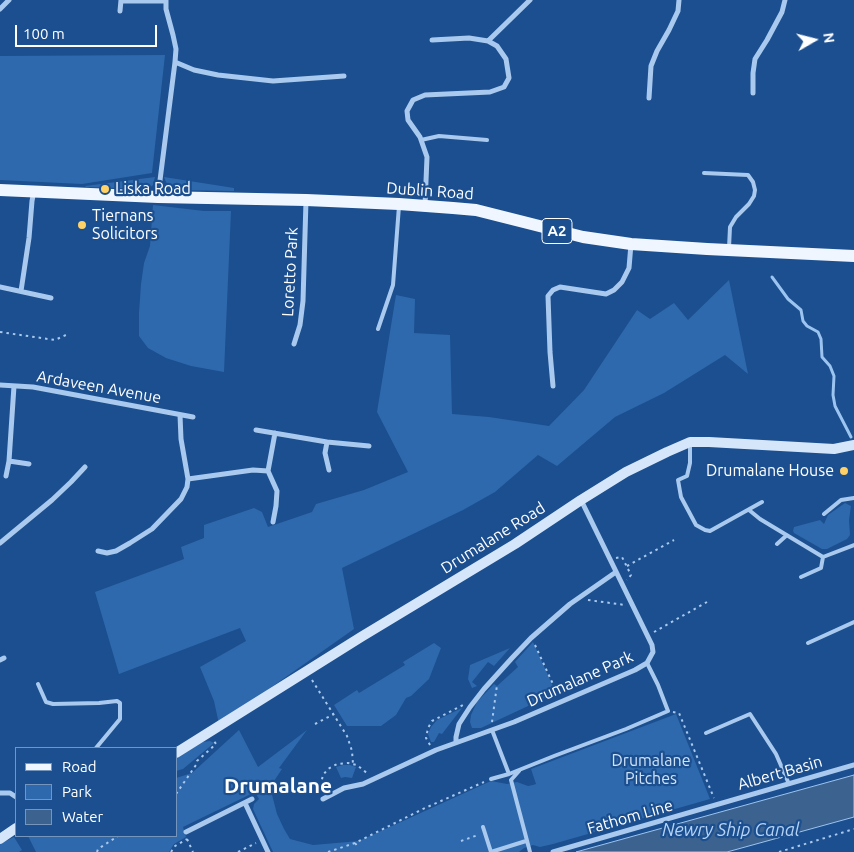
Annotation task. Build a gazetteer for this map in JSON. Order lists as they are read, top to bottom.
{
  "streets": {
    "main road": ["Dublin Road", "A2", "Drumalane Road"],
    "street": [
      "Loretto Park",
      "Ardaveen Avenue",
      "Drumalane Park",
      "Albert Basin",
      "Fathom Line"
    ]
  },
  "crossings": [
    ["Dublin Road", "Loretto Park"],
    ["Drumalane Road", "Drumalane Park"],
    ["Albert Basin", "Fathom Line"]
  ],
  "districts": ["Drumalane"],
  "water": ["Newry Ship Canal"],
  "parks": ["Drumalane Pitches"],
  "places": ["Liska Road", "Tiernans Solicitors", "Drumalane House"],
  "legend": ["Road", "Park", "Water"],
  "scale_bar": "100 m",
  "north": "right"
}
